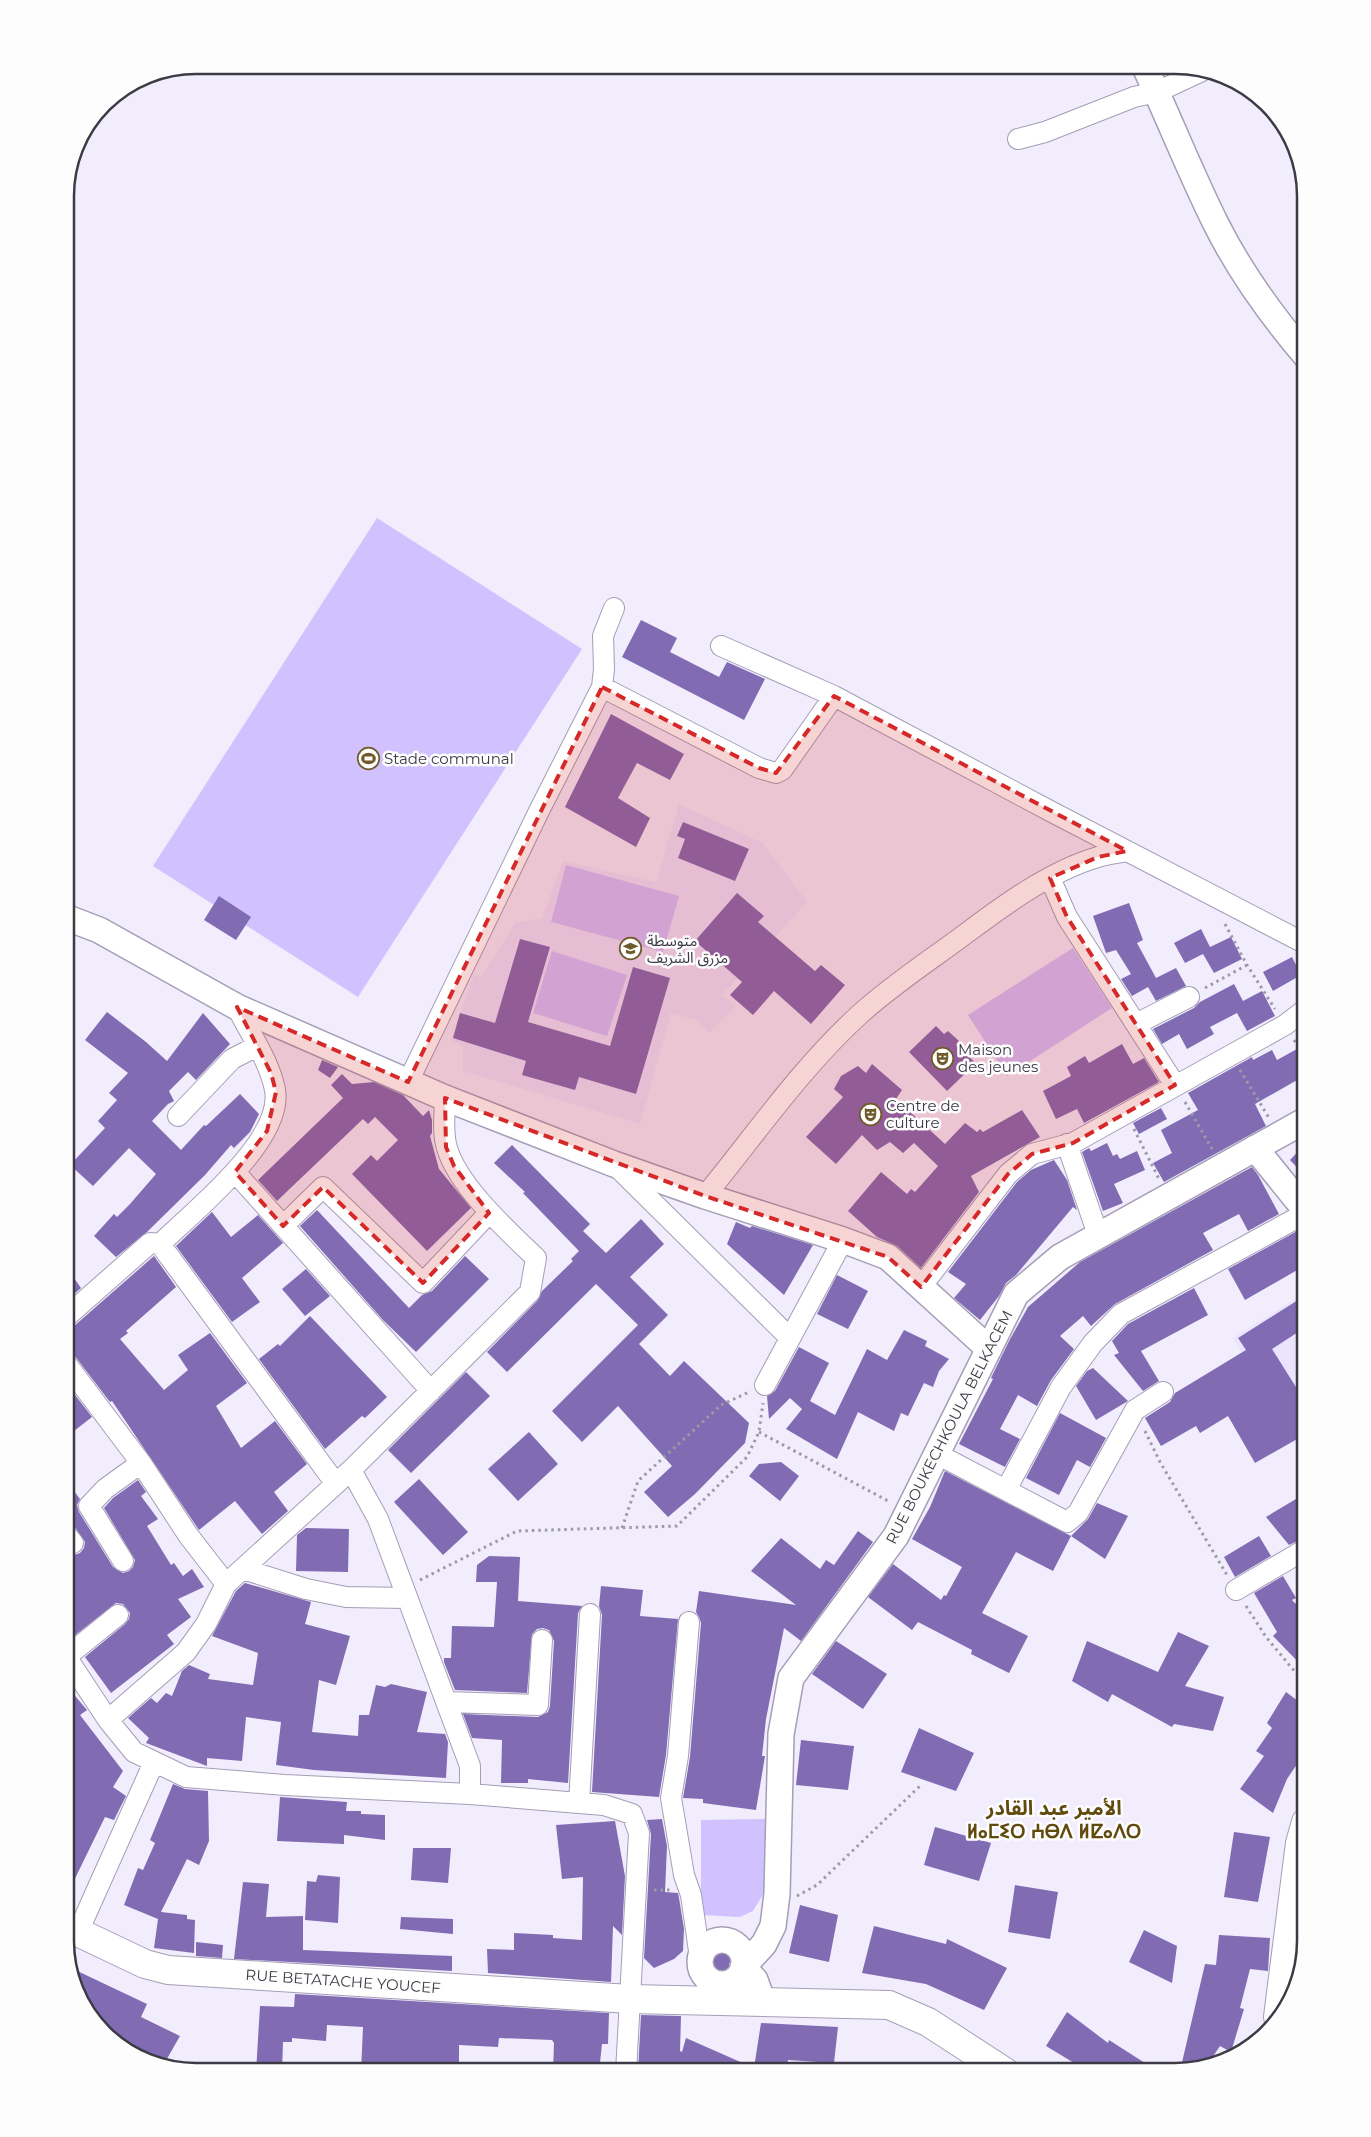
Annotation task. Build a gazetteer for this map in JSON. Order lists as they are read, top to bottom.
{
  "streets": {
    "main road": ["RUE BETATACHE YOUCEF"],
    "street": ["RUE BOUKECHKOULA BELKACEM"]
  },
  "districts": ["الأمير عبد القادر ⵍⴰⵎⵉⵔ ⵄⴱⴷ ⵍⵇⴰⴷⵔ"],
  "places": {
    "sports": ["Stade communal"],
    "school or university": ["متوسطة مزرق الشريف"],
    "theatre": ["Maison des jeunes", "Centre de culture"]
  }
}
